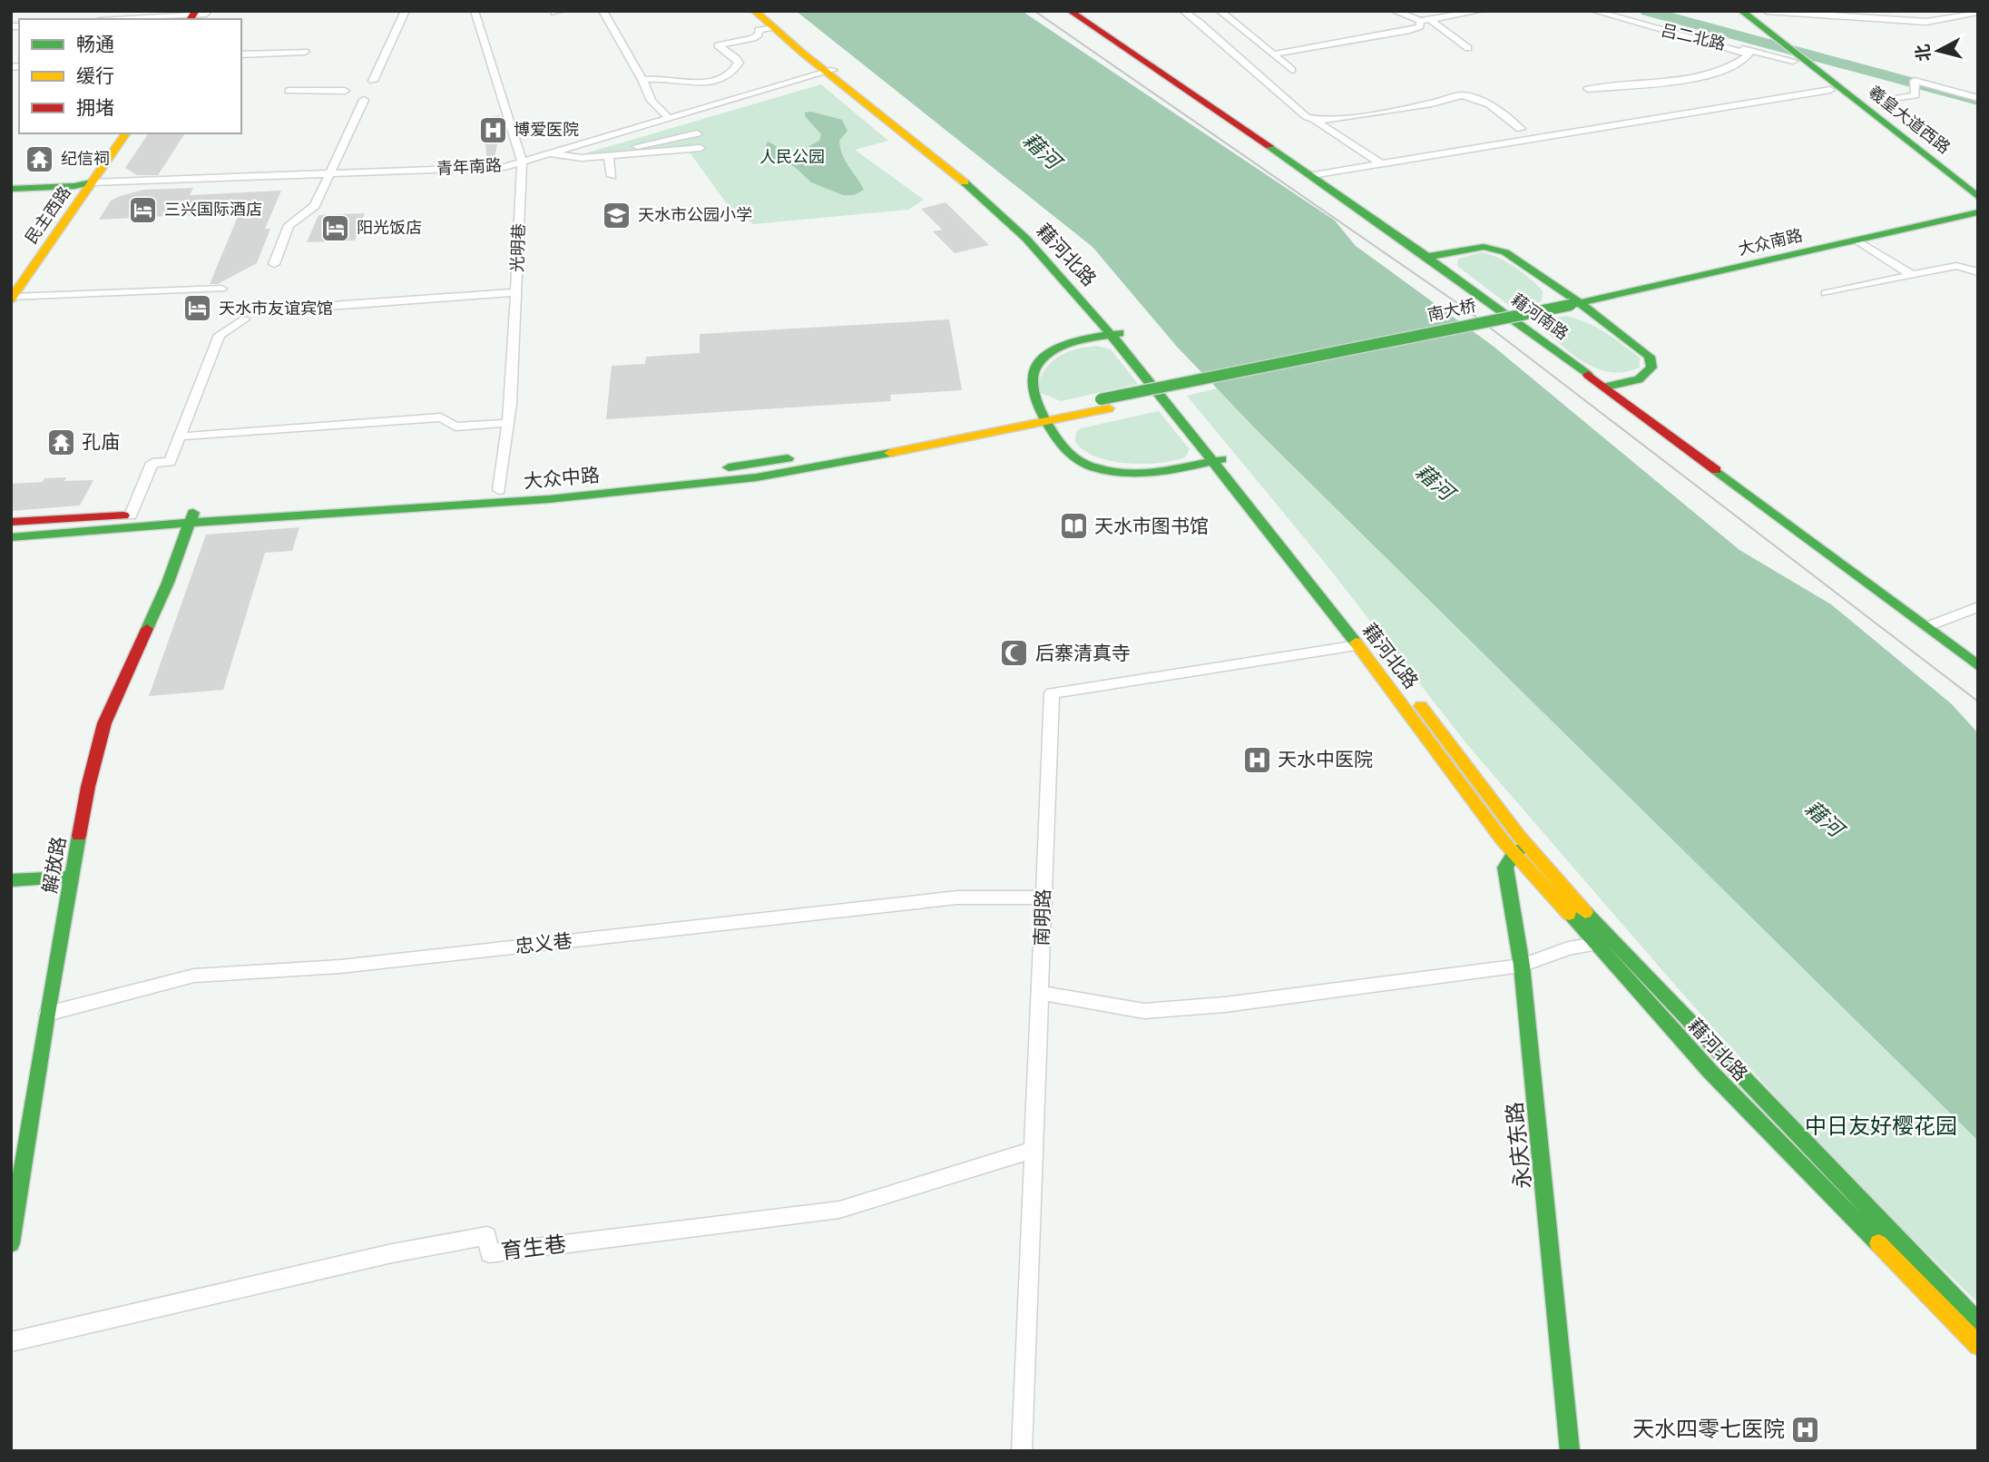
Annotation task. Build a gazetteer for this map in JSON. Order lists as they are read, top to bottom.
{
  "streets": {
    "main road": [
      "羲皇大道西路",
      "民主西路",
      "大众南路",
      "藉河北路",
      "南大桥",
      "藉河南路",
      "大众中路",
      "解放路",
      "永庆东路"
    ],
    "street": [
      "吕二北路",
      "青年南路",
      "光明巷",
      "南明路",
      "忠义巷",
      "育生巷"
    ]
  },
  "crossings": [
    ["吕二北路", "羲皇大道西路"],
    ["青年南路", "民主西路"],
    ["青年南路", "光明巷"],
    ["青年南路", "藉河北路"],
    ["大众南路", "南大桥"],
    ["光明巷", "大众中路"],
    ["藉河北路", "南明路"],
    ["藉河北路", "永庆东路"],
    ["南大桥", "大众中路"],
    ["大众中路", "解放路"],
    ["解放路", "忠义巷"],
    ["南明路", "忠义巷"],
    ["南明路", "育生巷"]
  ],
  "water": ["藉河"],
  "parks": ["人民公园", "中日友好樱花园"],
  "places": {
    "hospital": ["博爱医院", "天水中医院", "天水四零七医院"],
    "temple": ["纪信祠", "孔庙"],
    "hotel": ["三兴国际酒店", "阳光饭店", "天水市友谊宾馆"],
    "school or university": ["天水市公园小学"],
    "library": ["天水市图书馆"],
    "mosque": ["后寨清真寺"]
  },
  "legend": ["畅通", "缓行", "拥堵"],
  "north": "left"
}
